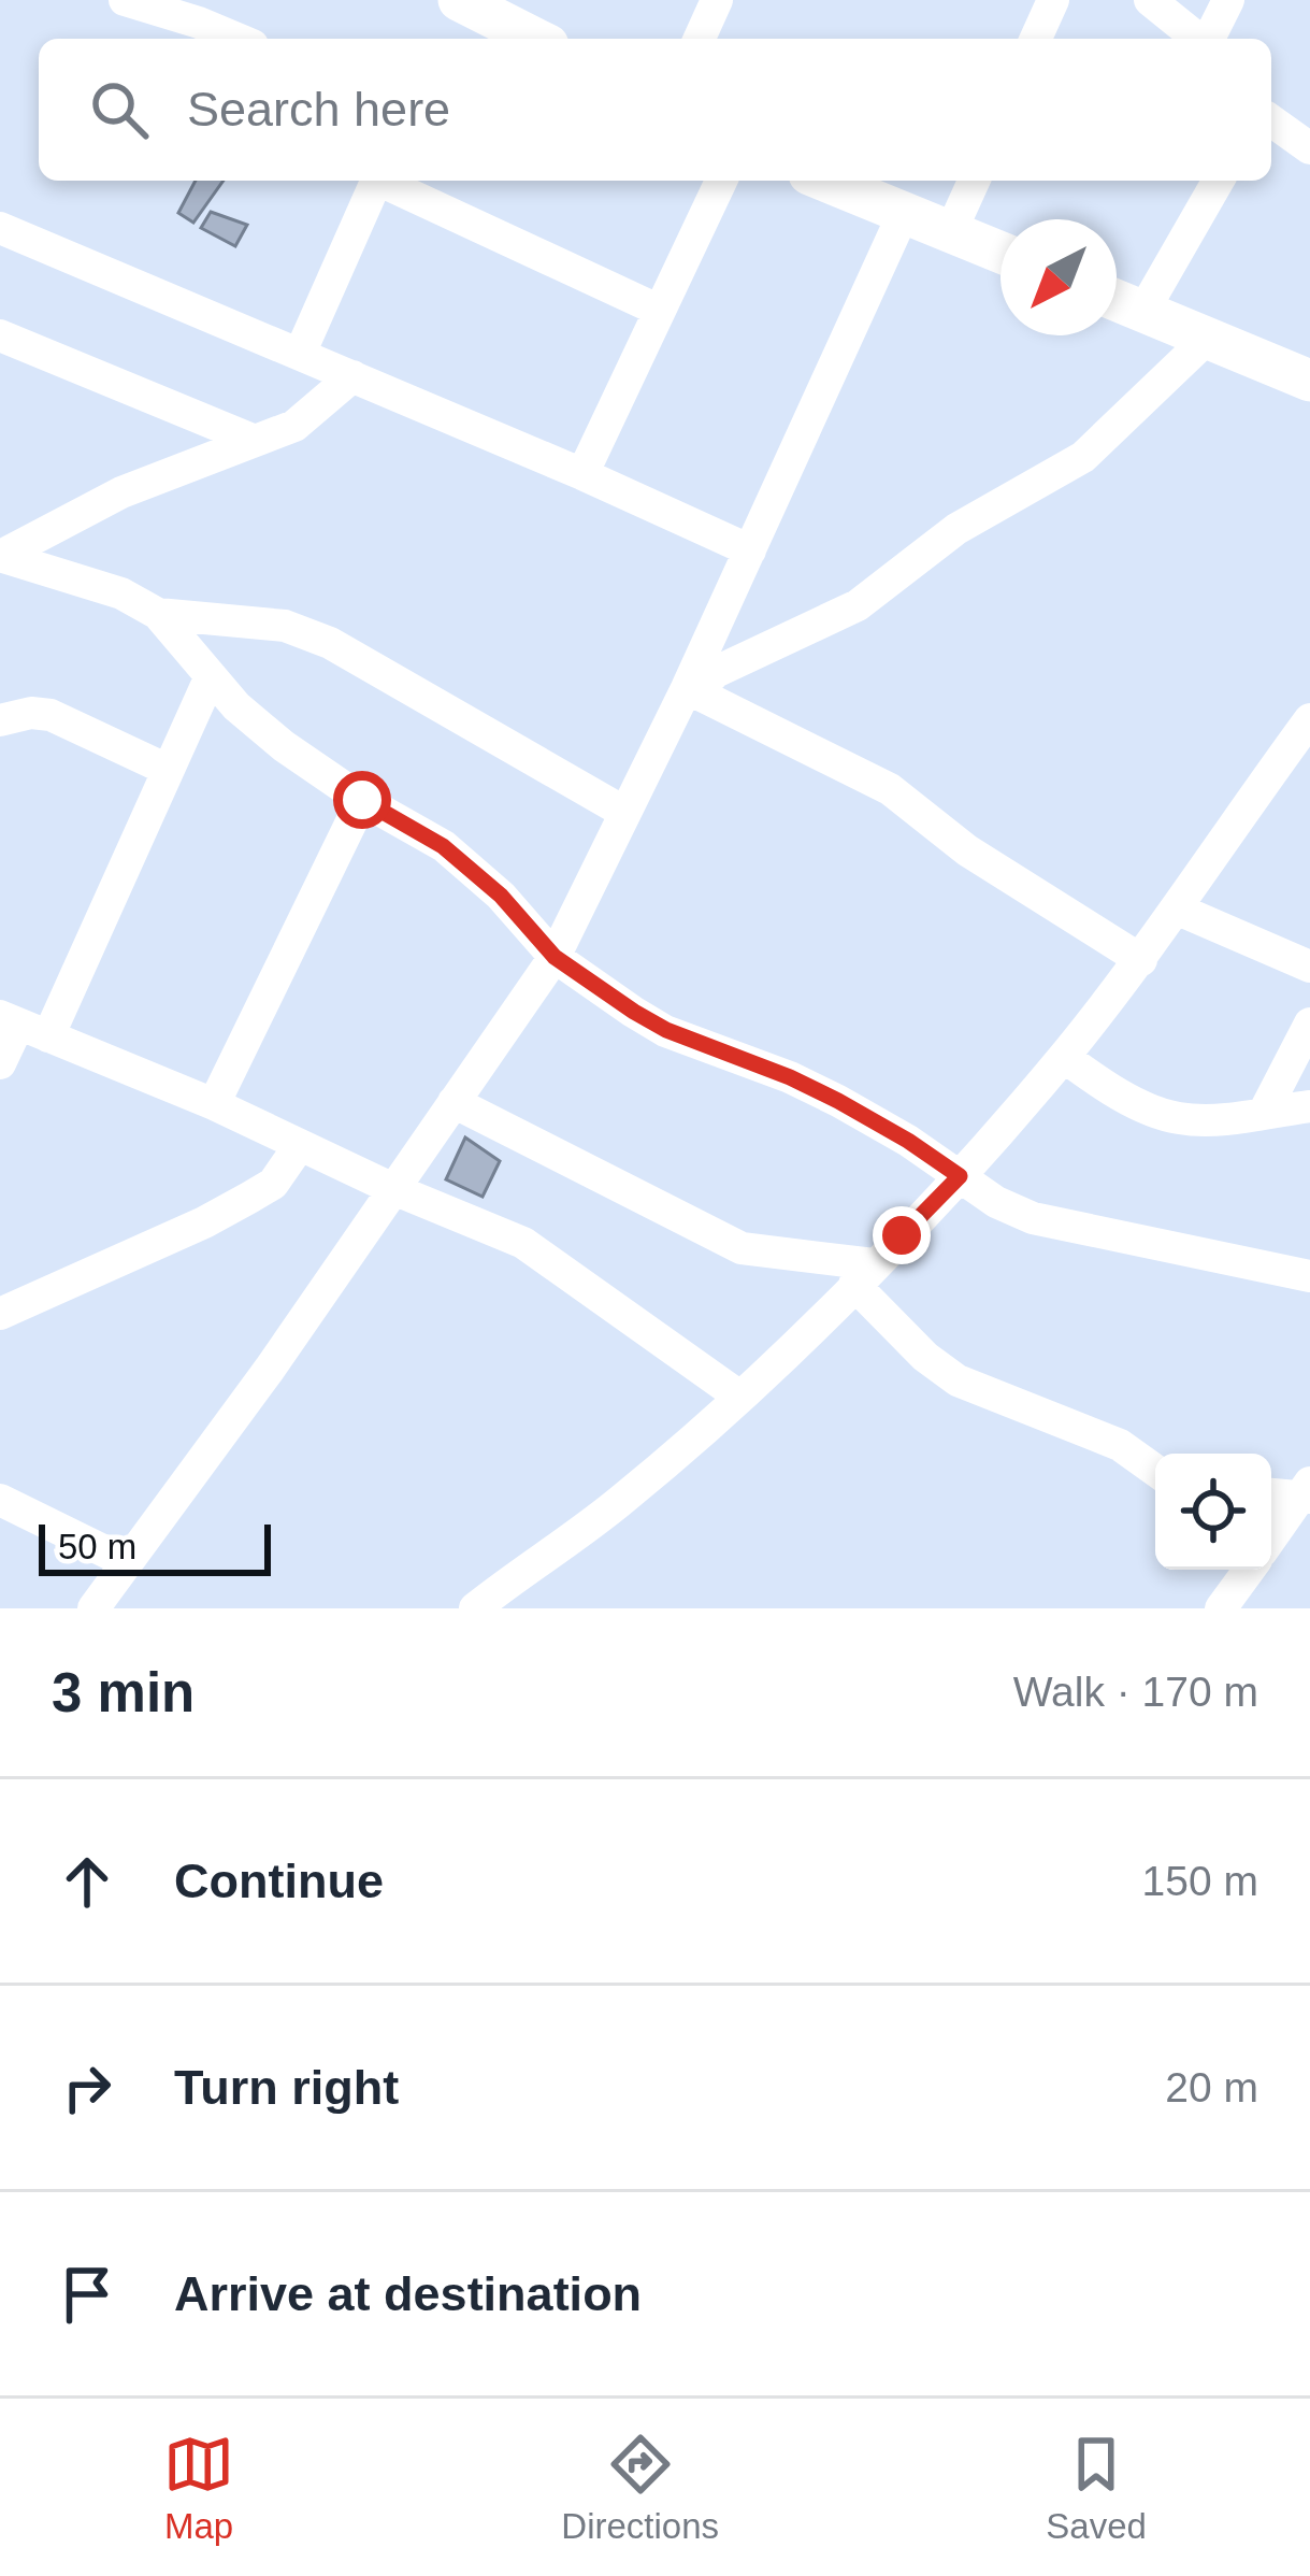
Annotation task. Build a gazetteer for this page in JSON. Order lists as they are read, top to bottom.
{
  "scale_bar": "50 m",
  "north": "bottom left",
  "page": {
    "search": "Search here",
    "scale": "50 m",
    "heading": ["3 min", "Walk · 170 m"],
    "list": [
      ["Continue", "150 m"],
      ["Turn right", "20 m"],
      "Arrive at destination"
    ],
    "nav": ["Map", "Directions", "Saved"]
  }
}
